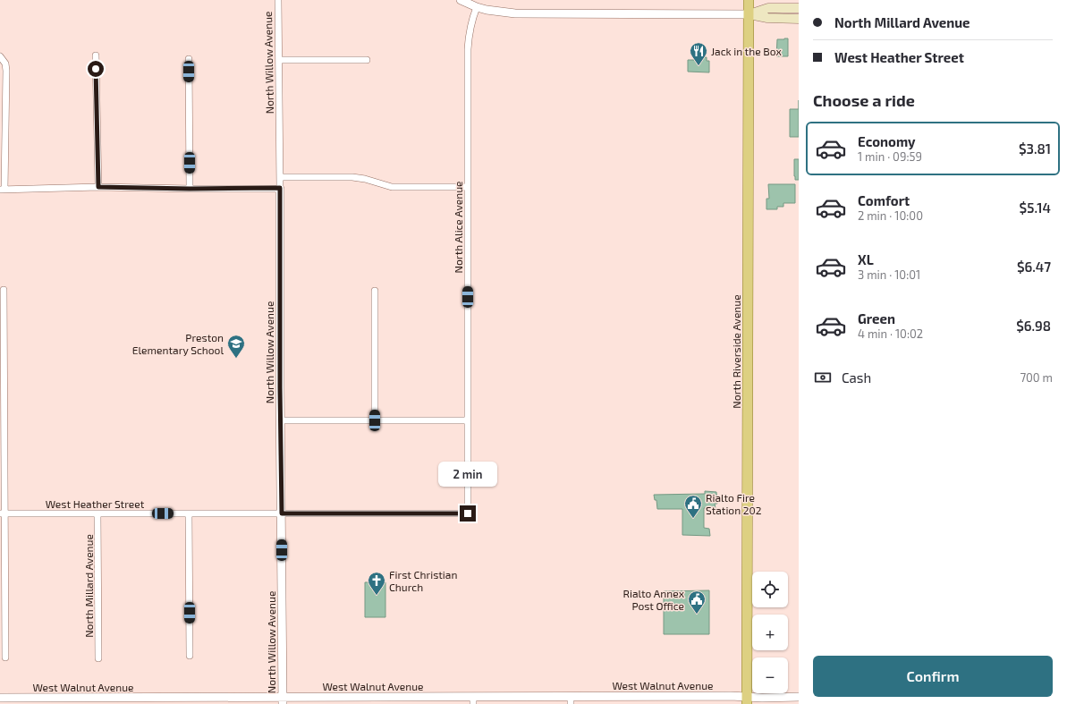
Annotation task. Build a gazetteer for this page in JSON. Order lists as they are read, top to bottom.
{
  "streets": {
    "main road": ["North Riverside Avenue"],
    "street": [
      "North Willow Avenue",
      "North Alice Avenue",
      "West Heather Street",
      "North Millard Avenue",
      "West Walnut Avenue"
    ]
  },
  "crossings": [
    ["North Willow Avenue", "West Heather Street"],
    ["North Willow Avenue", "West Walnut Avenue"],
    ["North Alice Avenue", "West Heather Street"],
    ["North Riverside Avenue", "West Walnut Avenue"],
    ["West Heather Street", "North Millard Avenue"]
  ],
  "places": {
    "restaurant": ["Jack in the Box"],
    "school or university": ["Preston Elementary School"],
    "public building": ["Rialto Fire Station 202", "Rialto Annex Post Office"],
    "church": ["First Christian Church"]
  },
  "page": {
    "banner": ["North Millard Avenue", "West Heather Street"],
    "heading": "Choose a ride",
    "list": [
      {
        "name": "Economy",
        "note": "1 min · 09:59",
        "value": "$3.81"
      },
      {
        "name": "Comfort",
        "note": "2 min · 10:00",
        "value": "$5.14"
      },
      {
        "name": "XL",
        "note": "3 min · 10:01",
        "value": "$6.47"
      },
      {
        "name": "Green",
        "note": "4 min · 10:02",
        "value": "$6.98"
      }
    ],
    "pay": ["Cash", "700 m"],
    "bubble": "2 min",
    "map_buttons": ["+", "−"],
    "buttons": "Confirm"
  }
}
